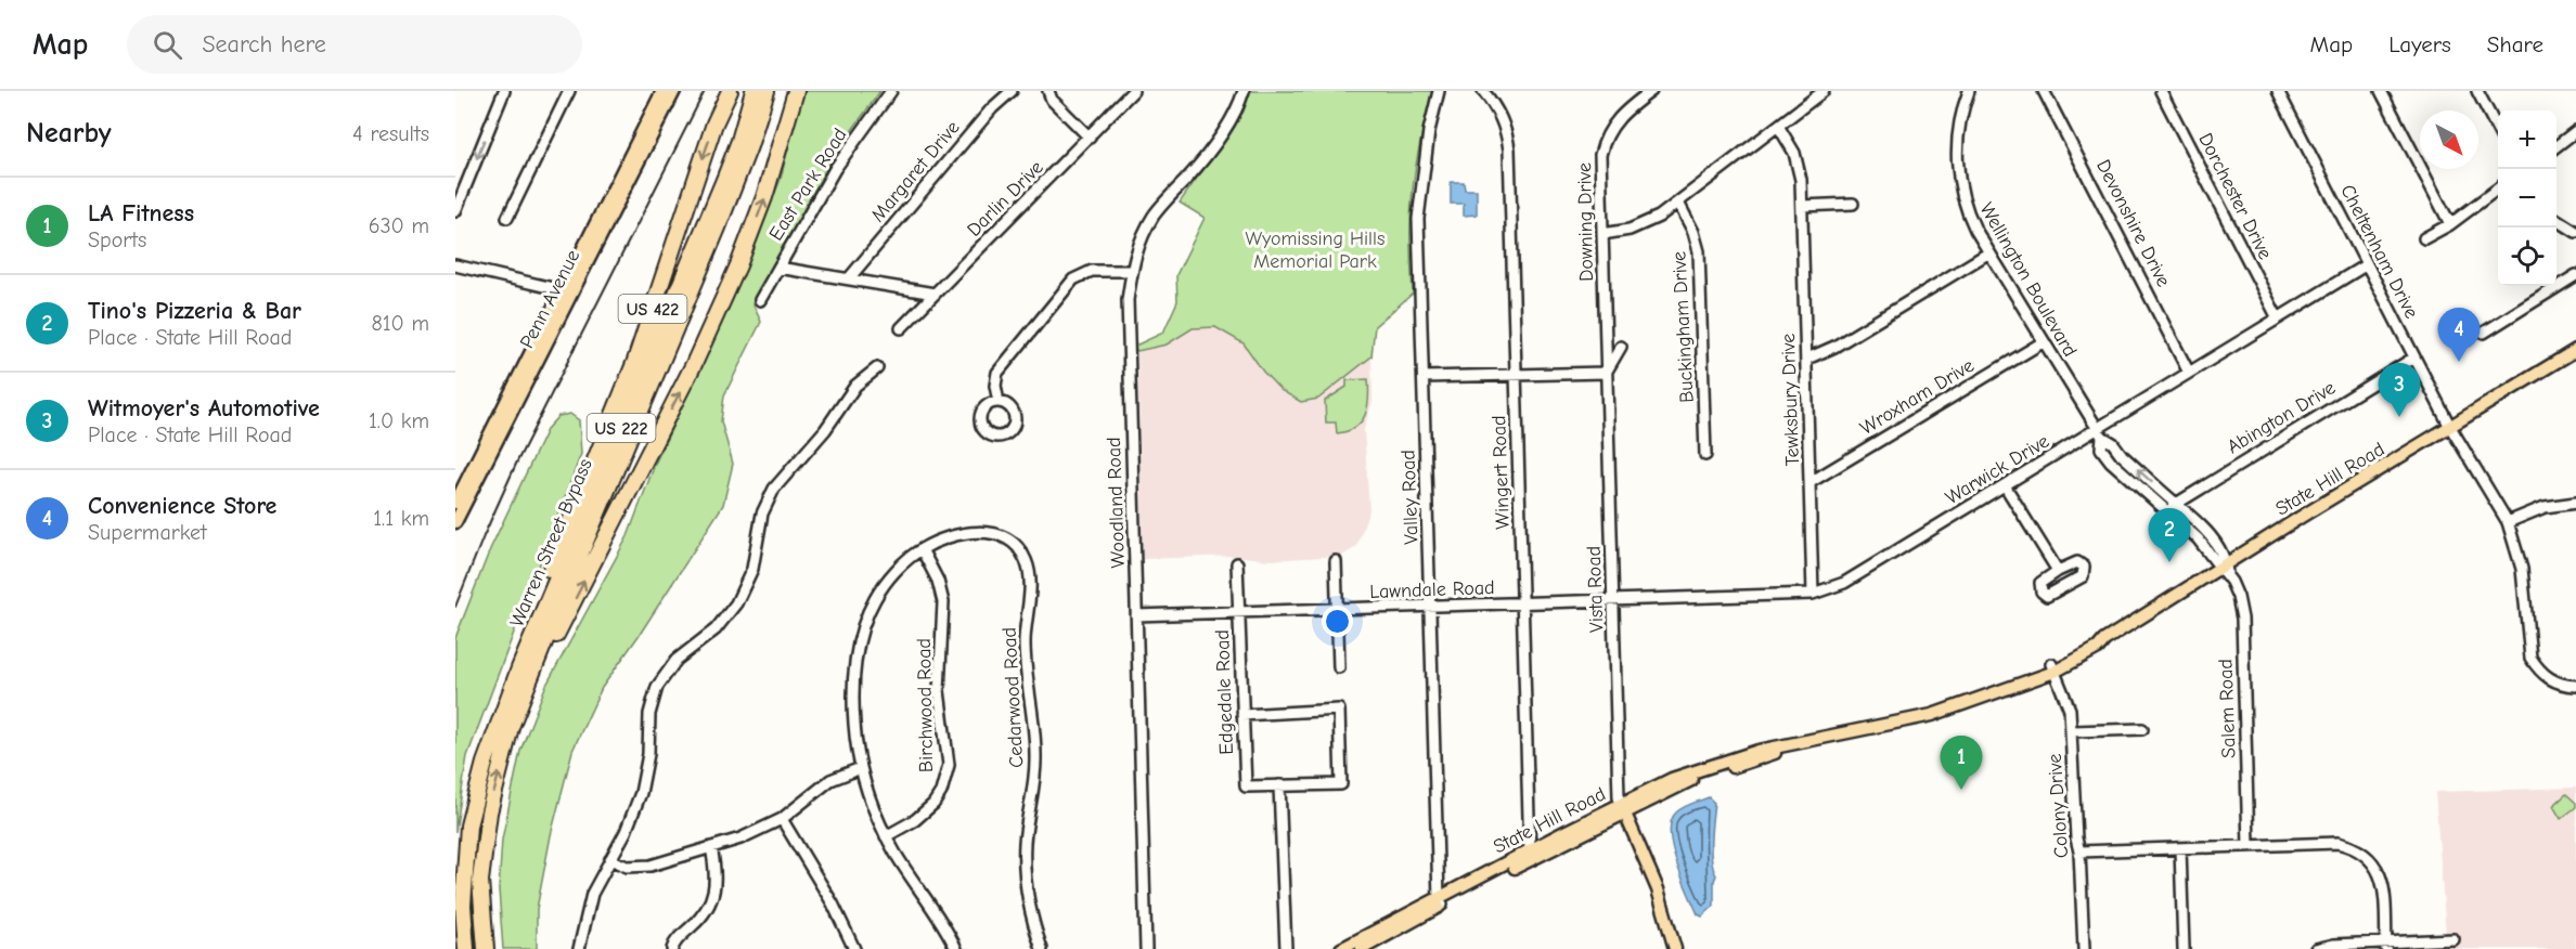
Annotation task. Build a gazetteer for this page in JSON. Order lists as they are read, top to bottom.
{
  "streets": {
    "highway": ["US 422", "US 222", "Warren Street Bypass"],
    "main road": ["Penn Avenue", "State Hill Road"],
    "street": [
      "Margaret Drive",
      "East Park Road",
      "Dorchester Drive",
      "Darlin Drive",
      "Downing Drive",
      "Devonshire Drive",
      "Cheltenham Drive",
      "Wellington Boulevard",
      "Buckingham Drive",
      "Wroxham Drive",
      "Tewksbury Drive",
      "Abington Drive",
      "Warwick Drive",
      "Wingert Road",
      "Valley Road",
      "Woodland Road",
      "Lawndale Road",
      "Vista Road",
      "Edgedale Road",
      "Cedarwood Road",
      "Birchwood Road",
      "Salem Road",
      "Colony Drive"
    ]
  },
  "crossings": [
    ["Dorchester Drive", "Warwick Drive"],
    ["Downing Drive", "Vista Road"],
    ["Devonshire Drive", "Warwick Drive"],
    ["Cheltenham Drive", "Abington Drive"],
    ["Cheltenham Drive", "Warwick Drive"],
    ["Cheltenham Drive", "State Hill Road"],
    ["Wellington Boulevard", "Wroxham Drive"],
    ["Wellington Boulevard", "Abington Drive"],
    ["Wellington Boulevard", "Warwick Drive"],
    ["Wellington Boulevard", "State Hill Road"],
    ["Wellington Boulevard", "Salem Road"],
    ["US 422", "Warren Street Bypass"],
    ["Wroxham Drive", "Tewksbury Drive"],
    ["Tewksbury Drive", "Warwick Drive"],
    ["Warwick Drive", "Lawndale Road"],
    ["Warwick Drive", "Vista Road"],
    ["Wingert Road", "State Hill Road"],
    ["Wingert Road", "Lawndale Road"],
    ["State Hill Road", "Valley Road"],
    ["State Hill Road", "Vista Road"],
    ["State Hill Road", "Salem Road"],
    ["State Hill Road", "Colony Drive"],
    ["Valley Road", "Lawndale Road"],
    ["Woodland Road", "Lawndale Road"],
    ["Lawndale Road", "Vista Road"],
    ["Lawndale Road", "Edgedale Road"],
    ["Cedarwood Road", "Birchwood Road"]
  ],
  "parks": ["Wyomissing Hills Memorial Park"],
  "north": "bottom right",
  "page": {
    "header": "Map",
    "search": "Search here",
    "nav": ["Map", "Layers", "Share"],
    "heading": ["Nearby", "4 results"],
    "map_buttons": ["+", "−"],
    "list": [
      {
        "mark": "1",
        "name": "LA Fitness",
        "note": "Sports",
        "value": "630 m"
      },
      {
        "mark": "2",
        "name": "Tino's Pizzeria & Bar",
        "note": "Place · State Hill Road",
        "value": "810 m"
      },
      {
        "mark": "3",
        "name": "Witmoyer's Automotive",
        "note": "Place · State Hill Road",
        "value": "1.0 km"
      },
      {
        "mark": "4",
        "name": "Convenience Store",
        "note": "Supermarket",
        "value": "1.1 km"
      }
    ],
    "pins": [
      "4",
      "3",
      "2",
      "1"
    ]
  }
}
